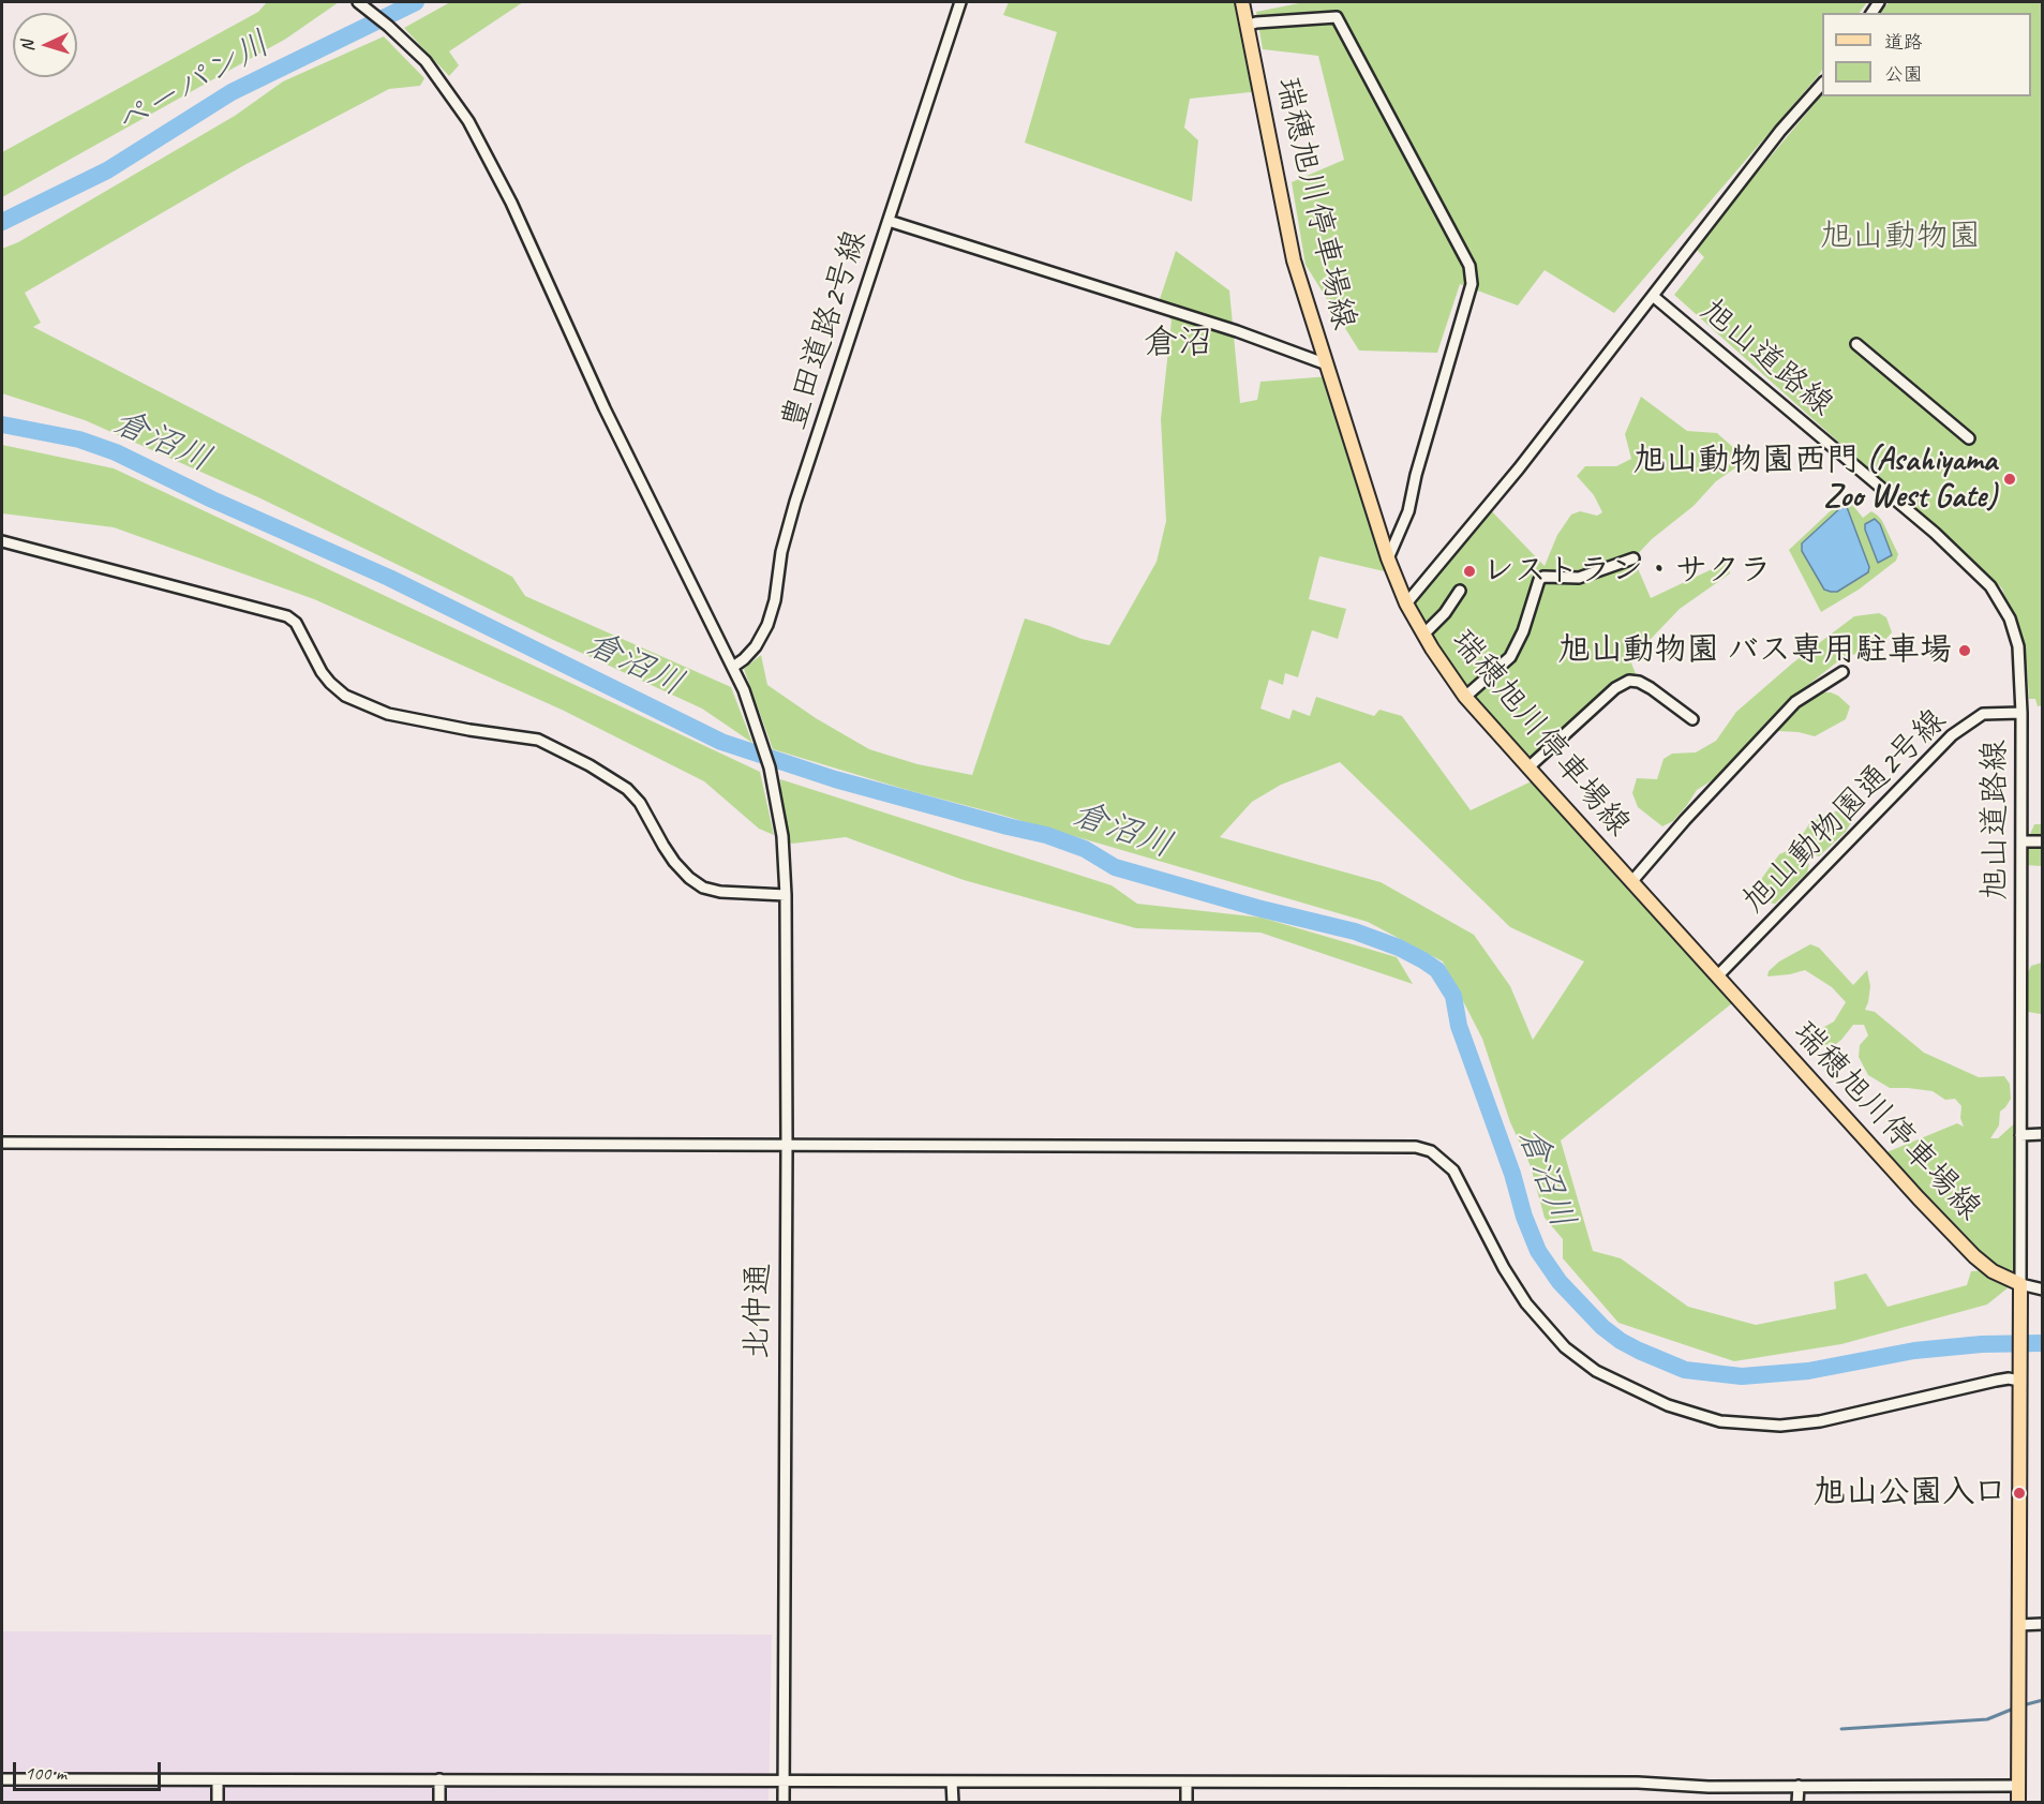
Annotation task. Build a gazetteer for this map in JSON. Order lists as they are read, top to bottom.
{
  "streets": {
    "main road": ["瑞穂旭川停車場線"],
    "street": [
      "豊田道路2号線",
      "旭山道路線",
      "旭山動物園通2号線",
      "北仲通"
    ]
  },
  "crossings": [
    ["瑞穂旭川停車場線", "旭山道路線"],
    ["瑞穂旭川停車場線", "旭山動物園通2号線"],
    ["豊田道路2号線", "北仲通"],
    ["旭山道路線", "旭山動物園通2号線"]
  ],
  "districts": ["倉沼"],
  "water": ["ペーパン川", "倉沼川"],
  "parks": ["旭山動物園"],
  "places": [
    "旭山動物園西門 (Asahiyama Zoo West Gate)",
    "レストラン・サクラ",
    "旭山動物園 バス専用駐車場",
    "旭山公園入口"
  ],
  "legend": ["道路", "公園"],
  "scale_bar": "100 m",
  "north": "left"
}
